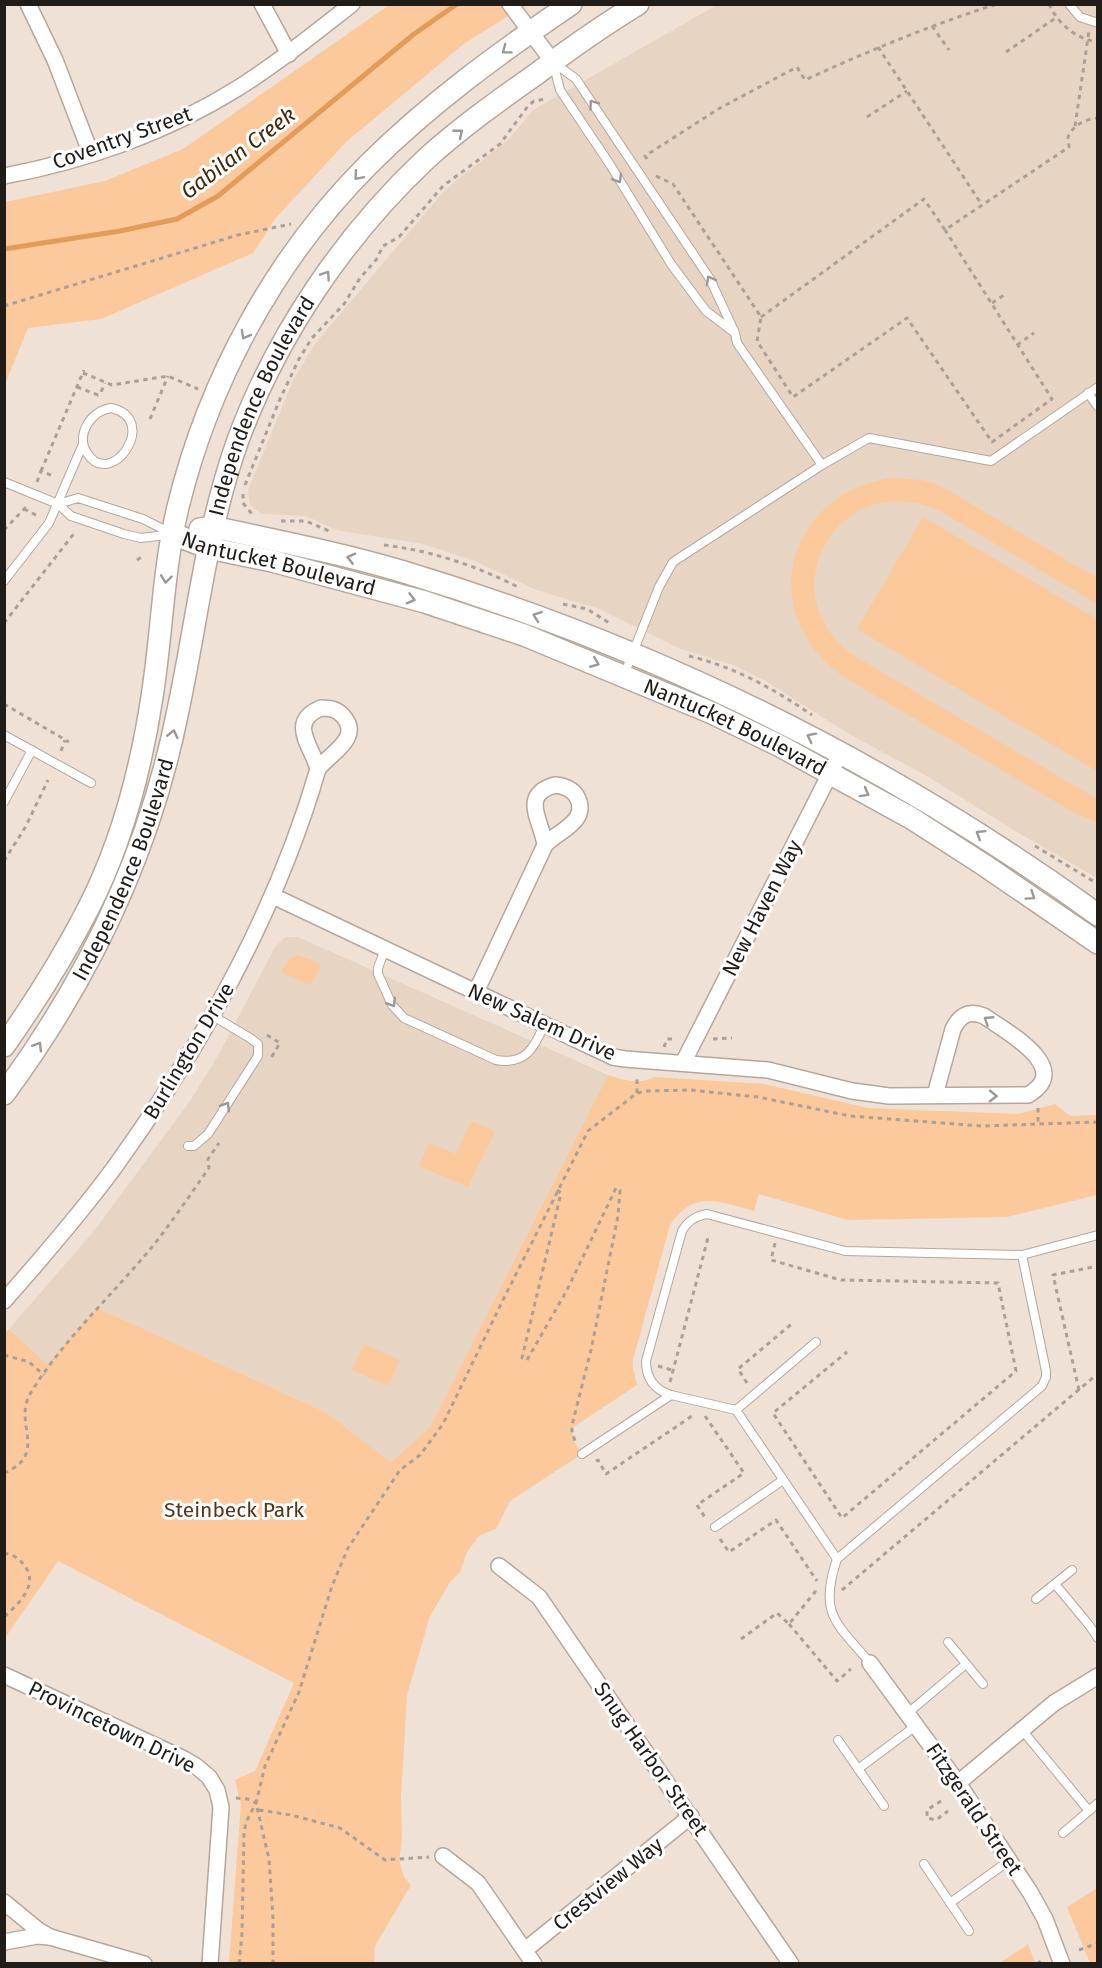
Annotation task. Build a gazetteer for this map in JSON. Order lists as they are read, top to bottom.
{
  "streets": {
    "street": [
      "Coventry Street",
      "Independence Boulevard",
      "Nantucket Boulevard",
      "New Haven Way",
      "New Salem Drive",
      "Burlington Drive",
      "Provincetown Drive",
      "Snug Harbor Street",
      "Fitzgerald Street",
      "Crestview Way"
    ]
  },
  "crossings": [
    ["Independence Boulevard", "Nantucket Boulevard"],
    ["Nantucket Boulevard", "New Haven Way"],
    ["New Haven Way", "New Salem Drive"],
    ["New Salem Drive", "Burlington Drive"],
    ["Snug Harbor Street", "Crestview Way"]
  ],
  "water": ["Gabilan Creek"],
  "parks": ["Steinbeck Park"]
}
